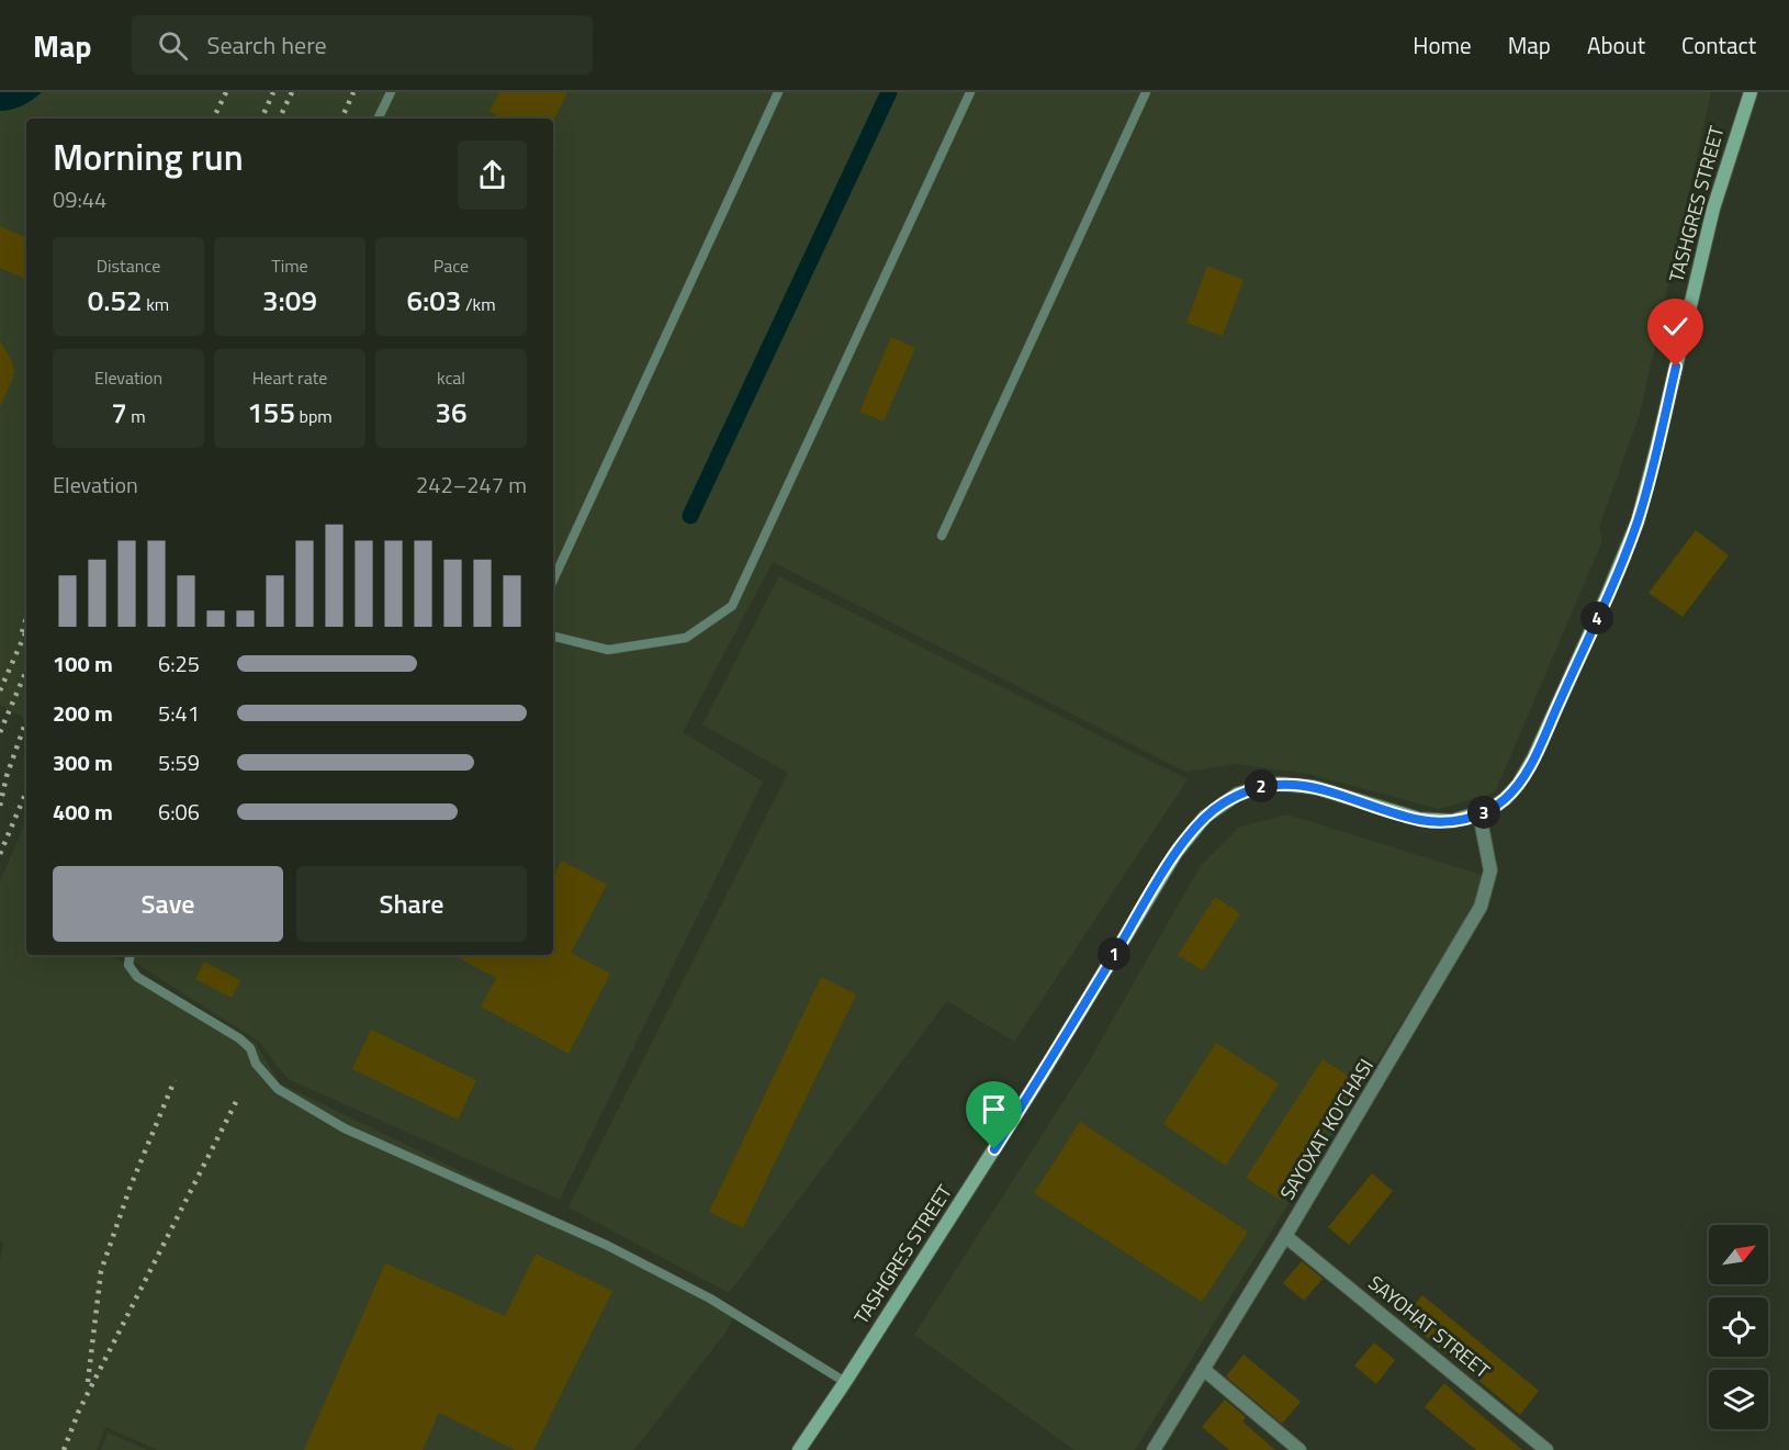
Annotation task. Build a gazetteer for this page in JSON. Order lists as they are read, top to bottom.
{
  "streets": {
    "main road": ["TASHGRES STREET"],
    "street": ["SAYOXAT KO'CHASI", "SAYOHAT STREET"]
  },
  "crossings": [
    ["TASHGRES STREET", "SAYOXAT KO'CHASI"],
    ["SAYOXAT KO'CHASI", "SAYOHAT STREET"]
  ],
  "north": "top right",
  "page": {
    "header": "Map",
    "search": "Search here",
    "nav": [
      "Home",
      "Map",
      "About",
      "Contact"
    ],
    "heading": ["Morning run", "09:44"],
    "stats": [
      ["Distance", "0.52 km"],
      ["Time", "3:09"],
      ["Pace", "6:03 /km"],
      ["Elevation", "7 m"],
      ["Heart rate", "155 bpm"],
      ["kcal", "36"]
    ],
    "chart": ["Elevation", "242–247 m"],
    "pins": [
      "4",
      "2",
      "3",
      "1"
    ],
    "list": [
      {
        "name": "100 m",
        "note": "6:25"
      },
      {
        "name": "200 m",
        "note": "5:41"
      },
      {
        "name": "300 m",
        "note": "5:59"
      },
      {
        "name": "400 m",
        "note": "6:06"
      }
    ],
    "buttons": ["Save", "Share"]
  }
}
